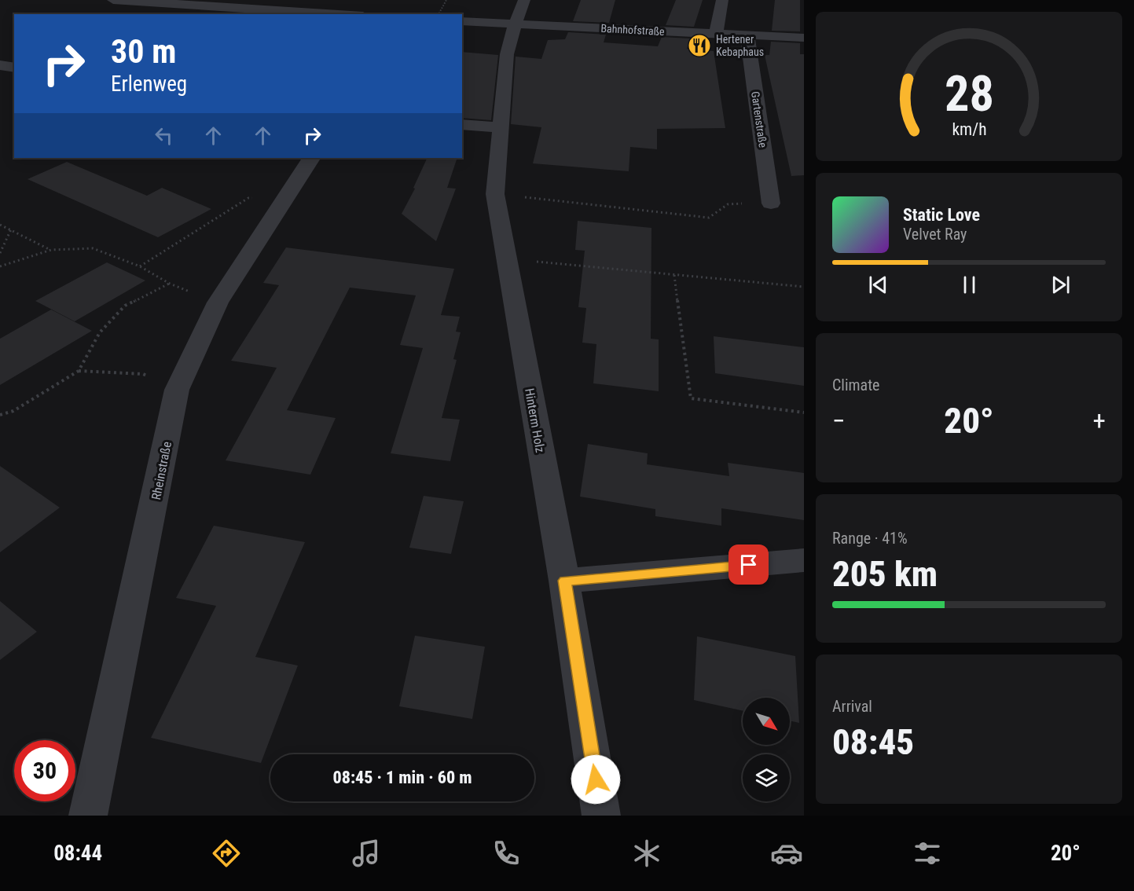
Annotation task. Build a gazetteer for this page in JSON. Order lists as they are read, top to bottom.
{
  "streets": {
    "street": [
      "Bahnhofstraße",
      "Gartenstraße",
      "Hinterm Holz",
      "Rheinstraße"
    ]
  },
  "crossings": [
    ["Bahnhofstraße", "Gartenstraße"],
    ["Bahnhofstraße", "Hinterm Holz"]
  ],
  "places": {
    "restaurant": ["Hertener Kebaphaus"]
  },
  "north": "bottom right",
  "page": {
    "turn": ["30 m", "Erlenweg"],
    "song": ["Static Love", "Velvet Ray"],
    "tile": [
      "Climate",
      ["Range · 41%", "205 km"],
      ["Arrival", "08:45"]
    ],
    "heat": ["−", "20°", "+"],
    "limit": "30",
    "trip": "08:45 · 1 min · 60 m",
    "tabs": ["08:44", "20°"],
    "gauge": ["28", "km/h"]
  }
}
